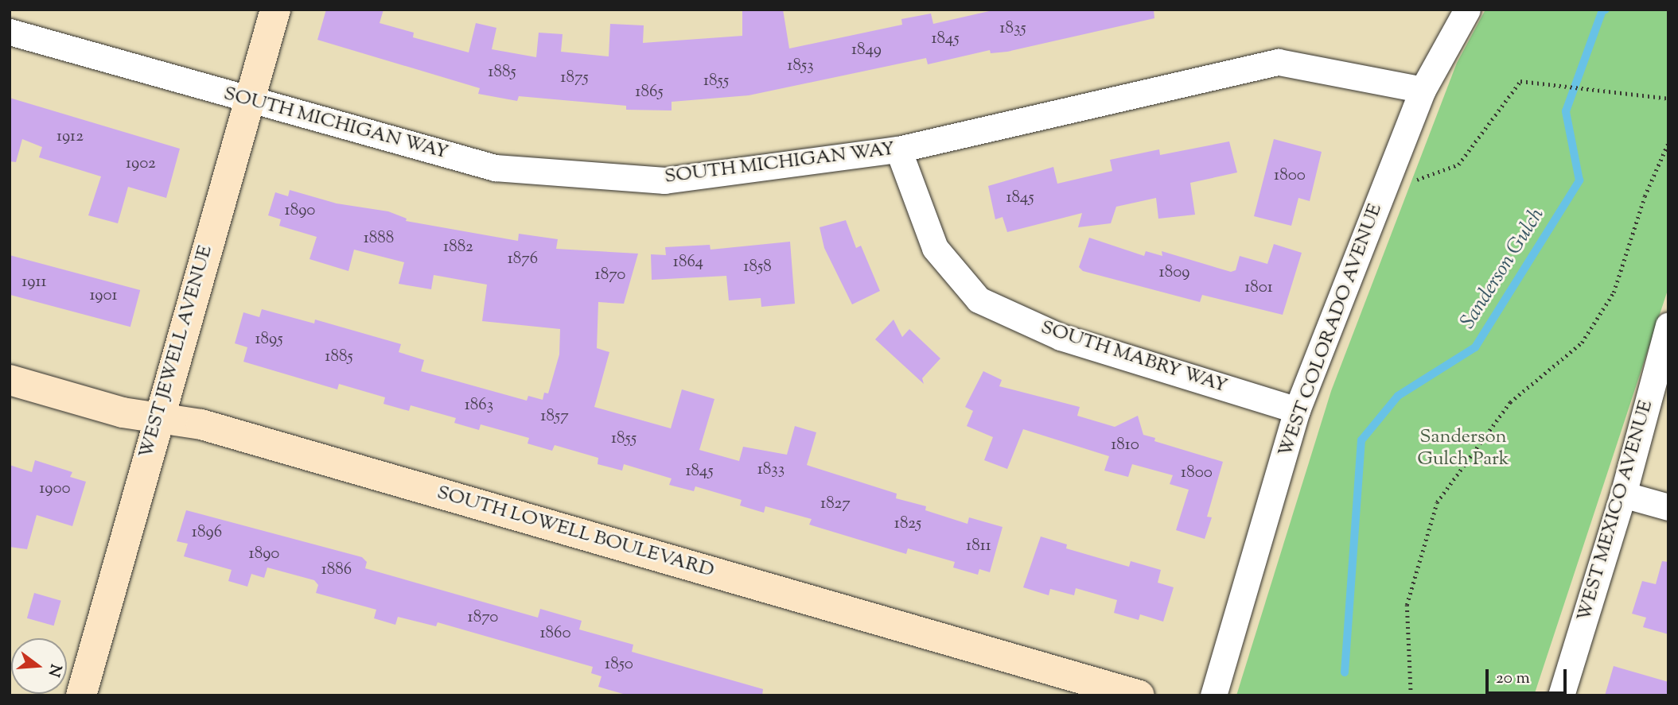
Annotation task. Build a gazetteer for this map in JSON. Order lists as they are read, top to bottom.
{
  "streets": {
    "street": [
      "SOUTH MICHIGAN WAY",
      "WEST COLORADO AVENUE",
      "WEST JEWELL AVENUE",
      "SOUTH MABRY WAY",
      "WEST MEXICO AVENUE",
      "SOUTH LOWELL BOULEVARD"
    ]
  },
  "crossings": [
    ["SOUTH MICHIGAN WAY", "WEST COLORADO AVENUE"],
    ["SOUTH MICHIGAN WAY", "WEST JEWELL AVENUE"],
    ["SOUTH MICHIGAN WAY", "SOUTH MABRY WAY"],
    ["WEST COLORADO AVENUE", "SOUTH MABRY WAY"],
    ["WEST JEWELL AVENUE", "SOUTH LOWELL BOULEVARD"]
  ],
  "water": ["Sanderson Gulch"],
  "parks": ["Sanderson Gulch Park"],
  "house_numbers": [
    "1835",
    "1845",
    "1849",
    "1853",
    "1885",
    "1875",
    "1855",
    "1865",
    "1912",
    "1902",
    "1800",
    "1845",
    "1890",
    "1888",
    "1882",
    "1876",
    "1864",
    "1858",
    "1809",
    "1870",
    "1911",
    "1801",
    "1901",
    "1895",
    "1885",
    "1863",
    "1857",
    "1855",
    "1810",
    "1833",
    "1845",
    "1800",
    "1900",
    "1827",
    "1825",
    "1896",
    "1811",
    "1890",
    "1886",
    "1870",
    "1860",
    "1850"
  ],
  "scale_bar": "20 m",
  "north": "right"
}
